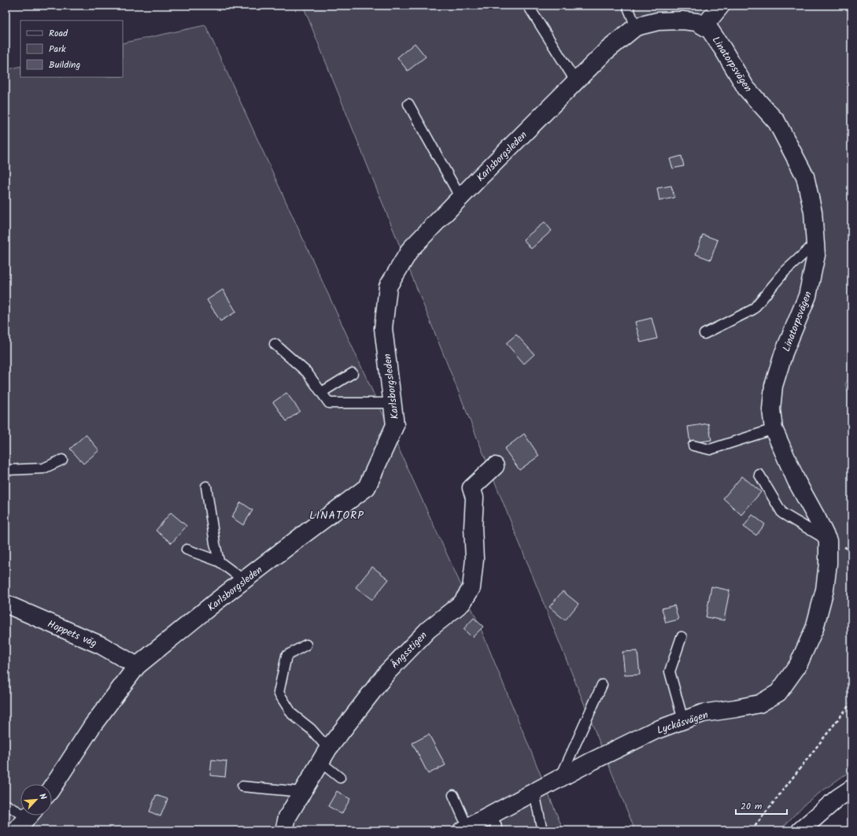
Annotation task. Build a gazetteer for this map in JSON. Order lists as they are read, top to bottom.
{
  "streets": {
    "main road": [
      "Linatorpsvägen",
      "Karlsborgsleden",
      "Hoppets väg",
      "Ängsstigen",
      "Lyckåsvägen"
    ]
  },
  "crossings": [
    ["Linatorpsvägen", "Karlsborgsleden"],
    ["Linatorpsvägen", "Lyckåsvägen"],
    ["Karlsborgsleden", "Hoppets väg"]
  ],
  "districts": ["LINATORP"],
  "legend": ["Road", "Park", "Building"],
  "scale_bar": "20 m",
  "north": "top right"
}
